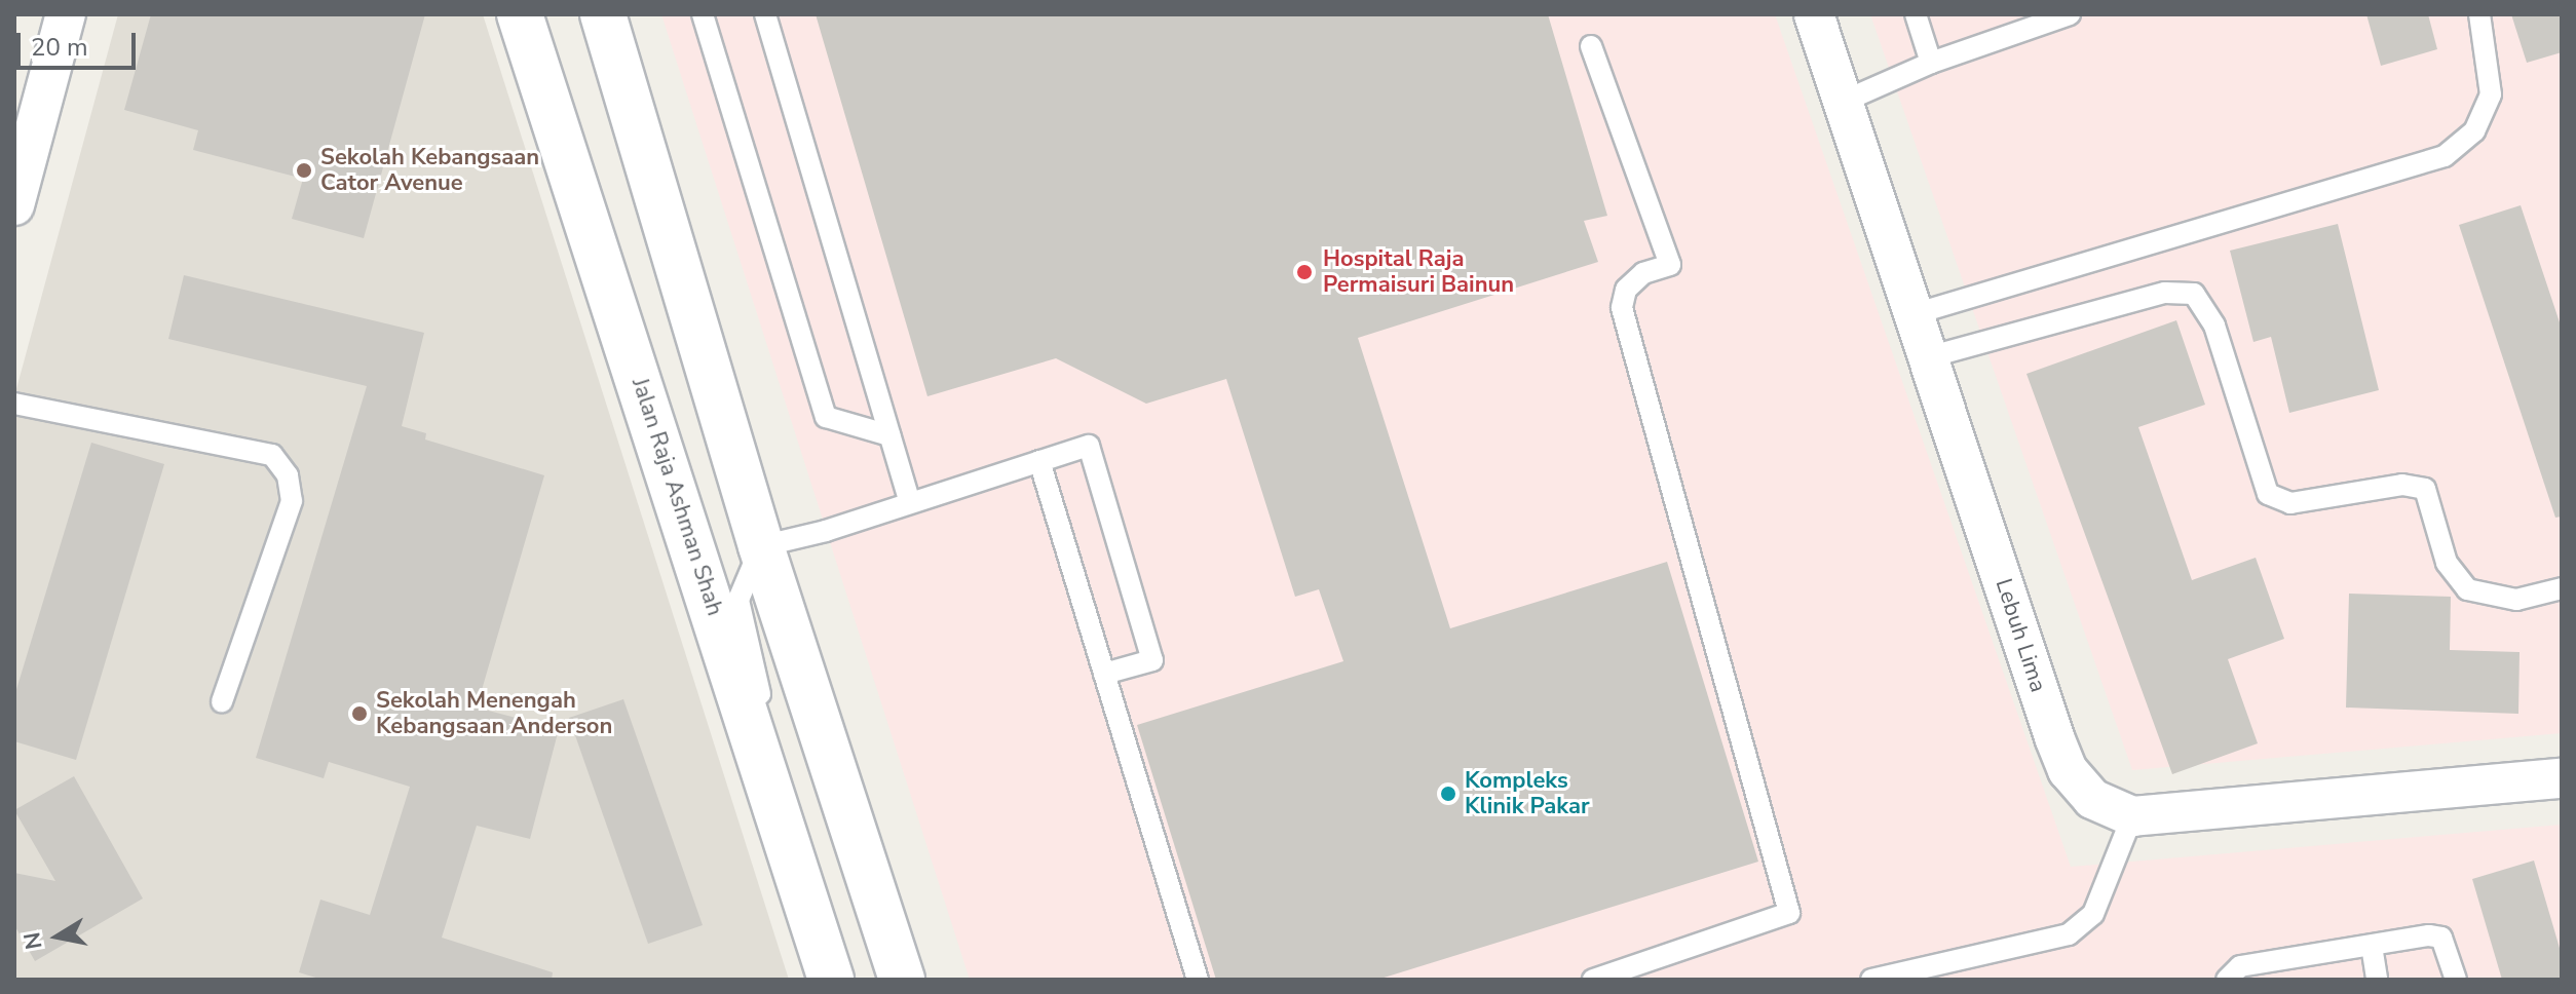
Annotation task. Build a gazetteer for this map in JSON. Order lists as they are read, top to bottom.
{
  "streets": {
    "main road": ["Jalan Raja Ashman Shah"],
    "street": ["Lebuh Lima"]
  },
  "places": [
    "Sekolah Kebangsaan Cator Avenue",
    "Hospital Raja Permaisuri Bainun",
    "Sekolah Menengah Kebangsaan Anderson",
    "Kompleks Klinik Pakar"
  ],
  "scale_bar": "20 m",
  "north": "left"
}
